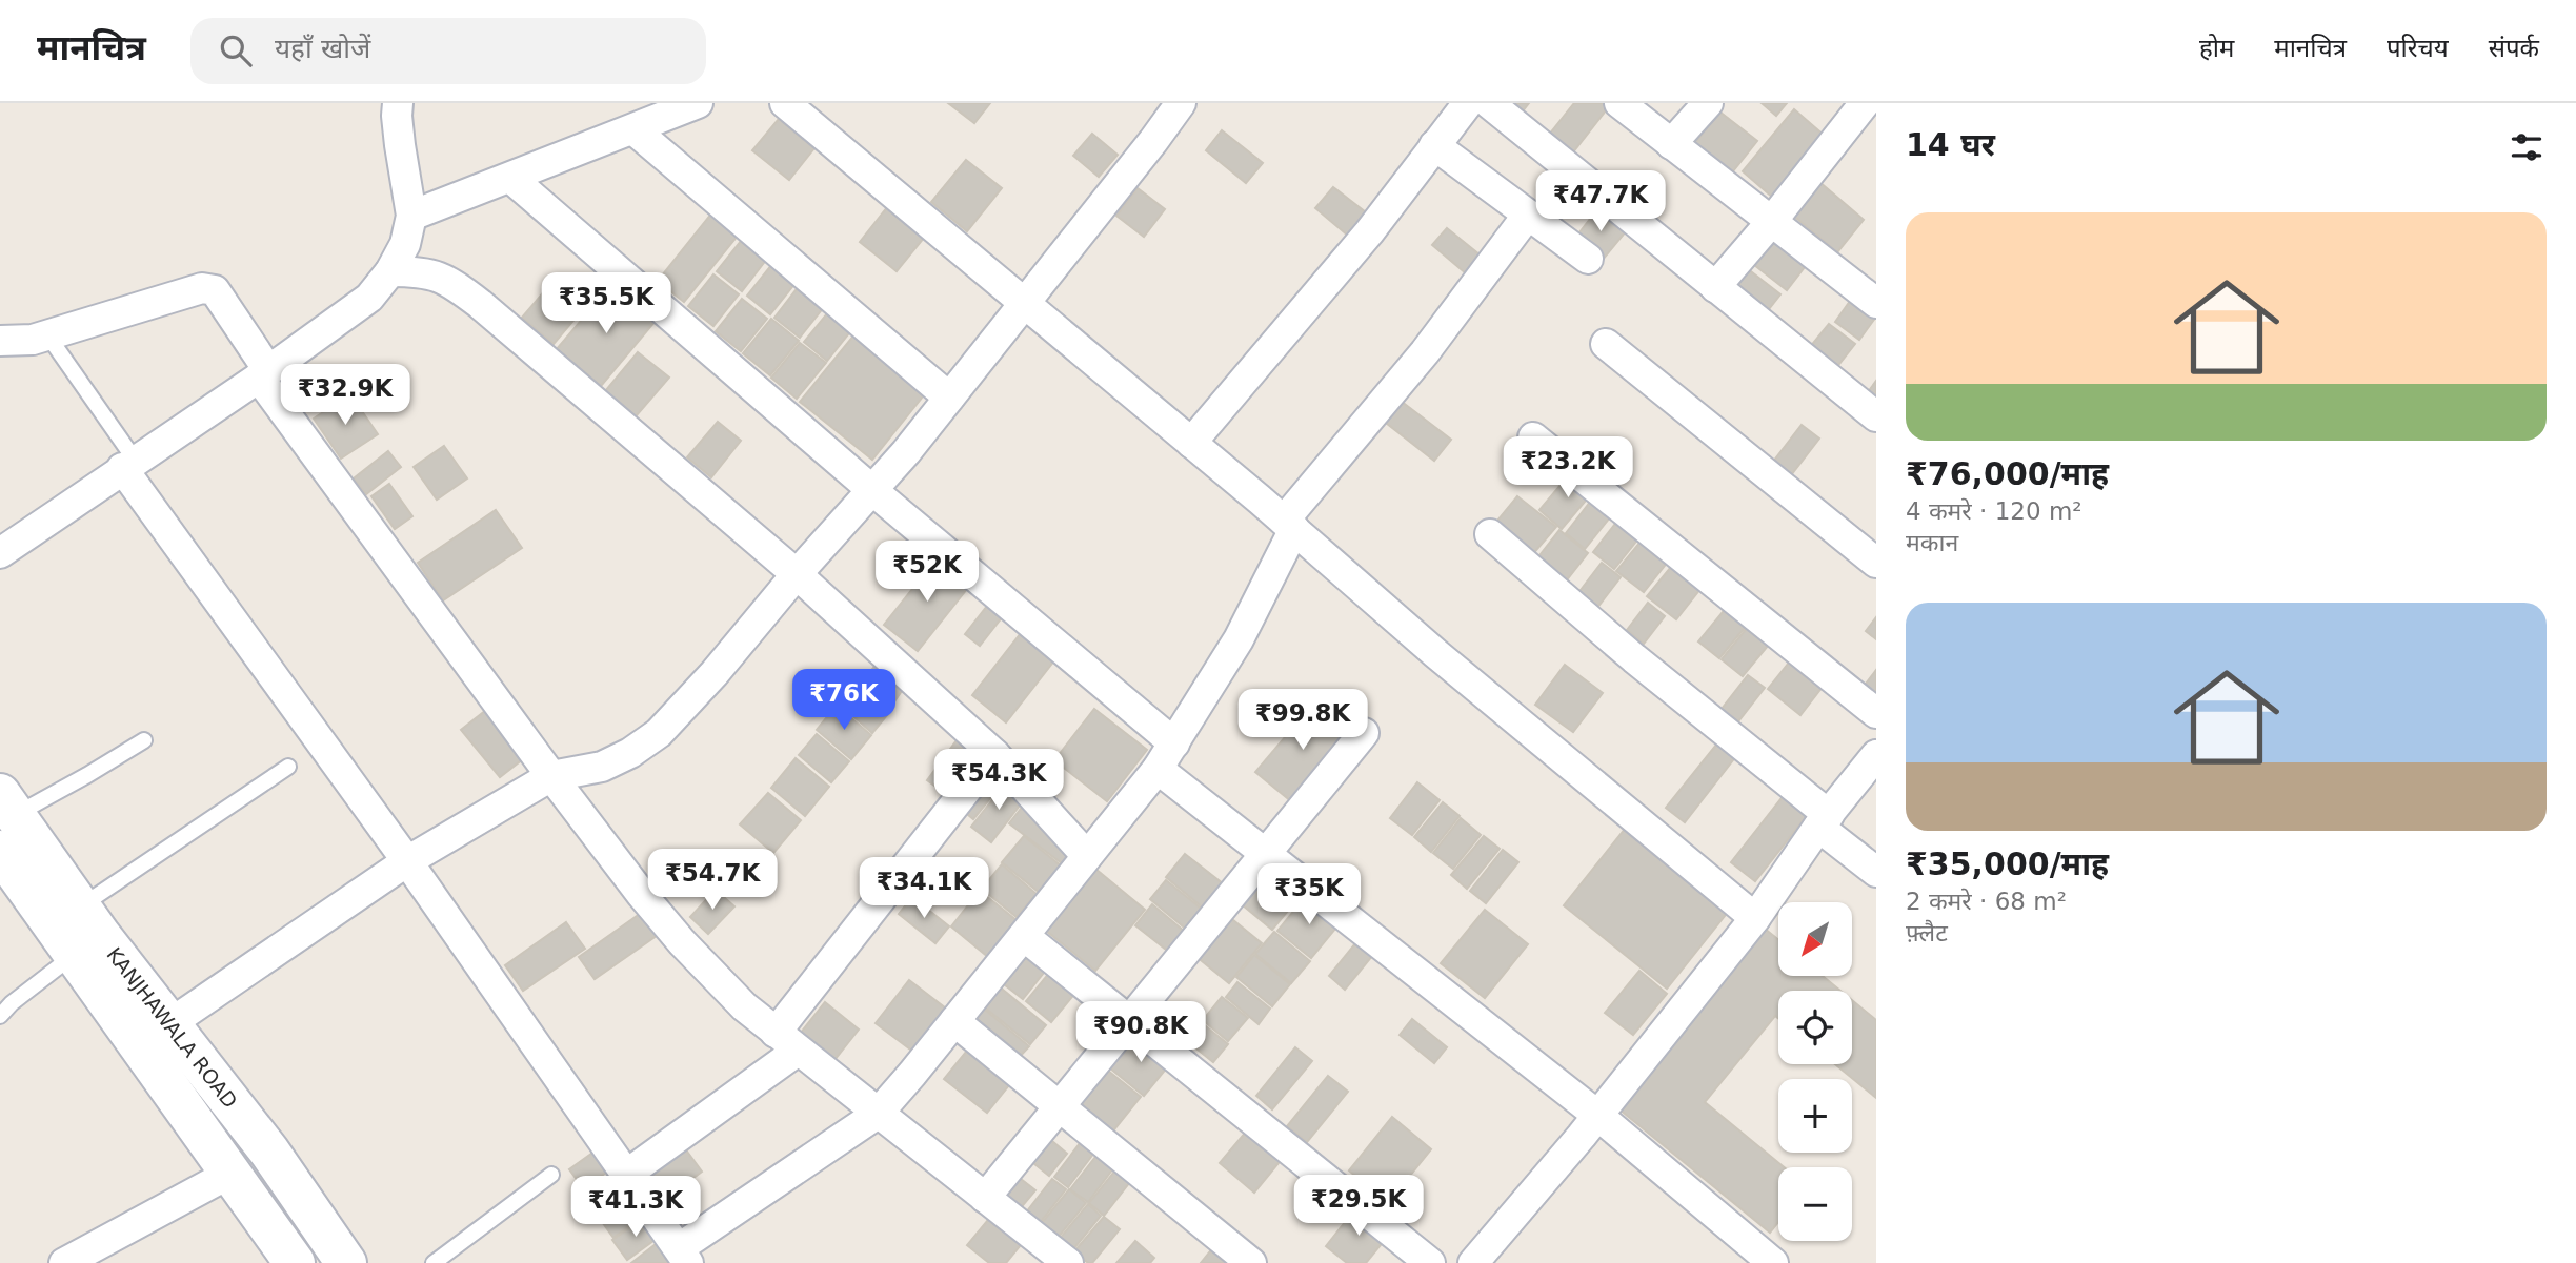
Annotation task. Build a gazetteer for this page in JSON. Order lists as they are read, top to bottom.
{
  "streets": {
    "main road": ["KANJHAWALA ROAD"]
  },
  "north": "bottom left",
  "page": {
    "header": "मानचित्र",
    "search": "यहाँ खोजें",
    "nav": [
      "होम",
      "मानचित्र",
      "परिचय",
      "संपर्क"
    ],
    "heading": "14 घर",
    "price": [
      "₹47.7K",
      "₹35.5K",
      "₹32.9K",
      "₹23.2K",
      "₹52K",
      "₹76K",
      "₹99.8K",
      "₹54.3K",
      "₹54.7K",
      "₹34.1K",
      "₹35K",
      "₹90.8K",
      "₹29.5K",
      "₹41.3K"
    ],
    "list": [
      {
        "name": "₹76,000/माह",
        "note": "4 कमरे · 120 m² · मकान"
      },
      {
        "name": "₹35,000/माह",
        "note": "2 कमरे · 68 m² · फ़्लैट"
      }
    ],
    "map_buttons": ["+", "−"]
  }
}
